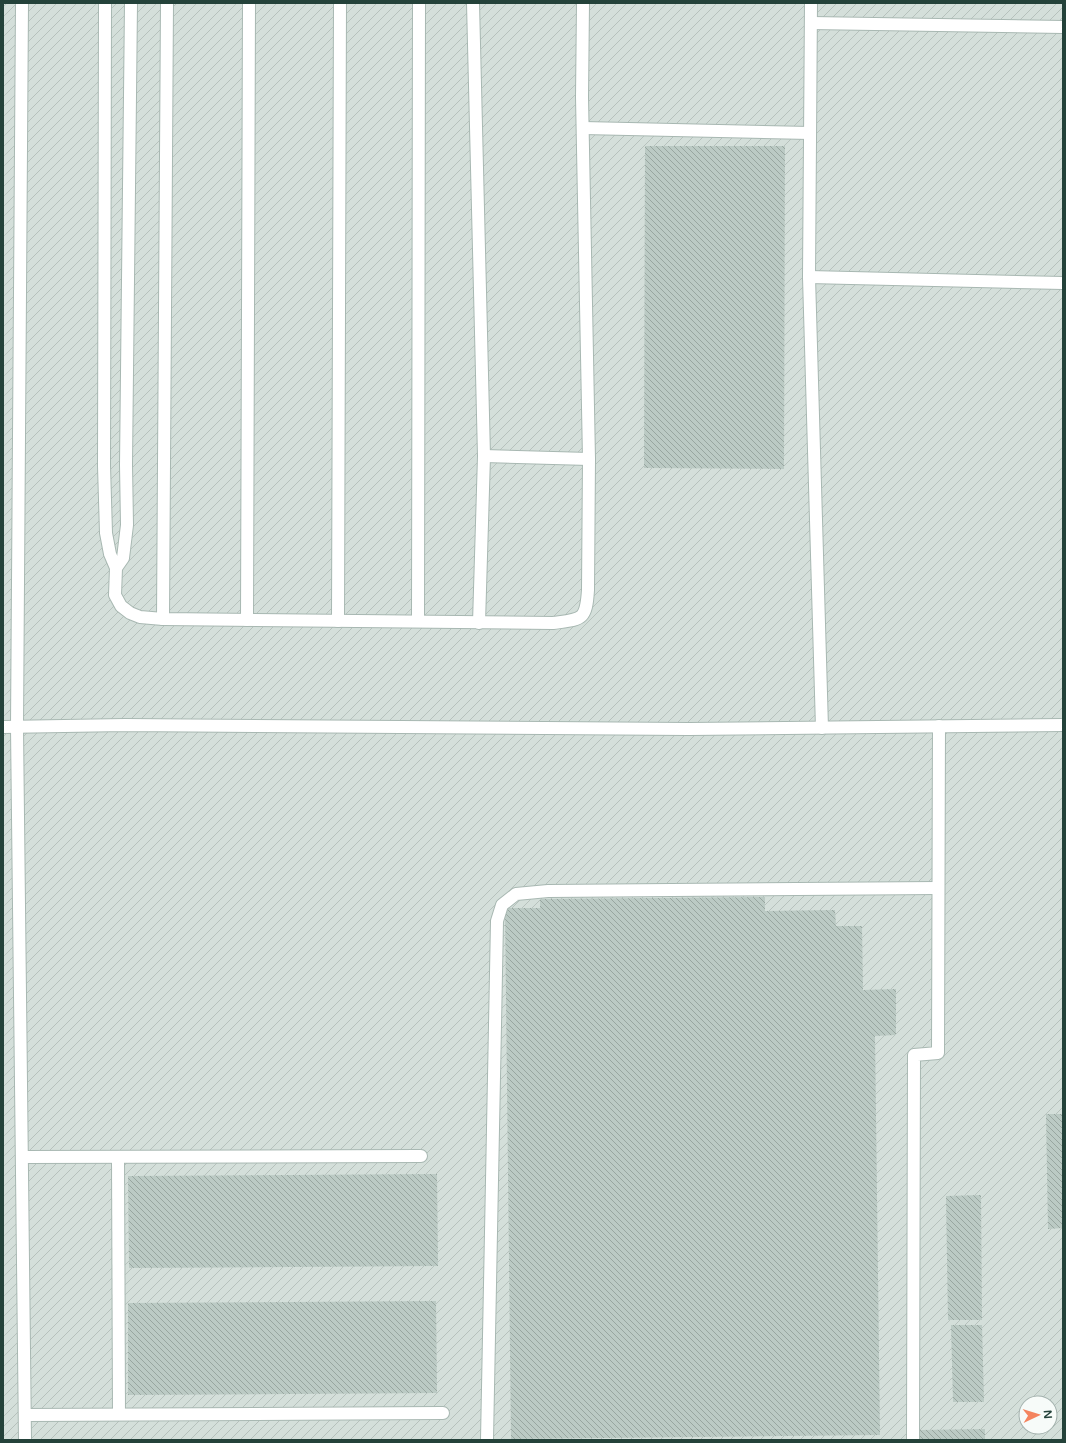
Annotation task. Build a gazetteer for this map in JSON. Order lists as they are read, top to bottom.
{
  "north": "right"
}
